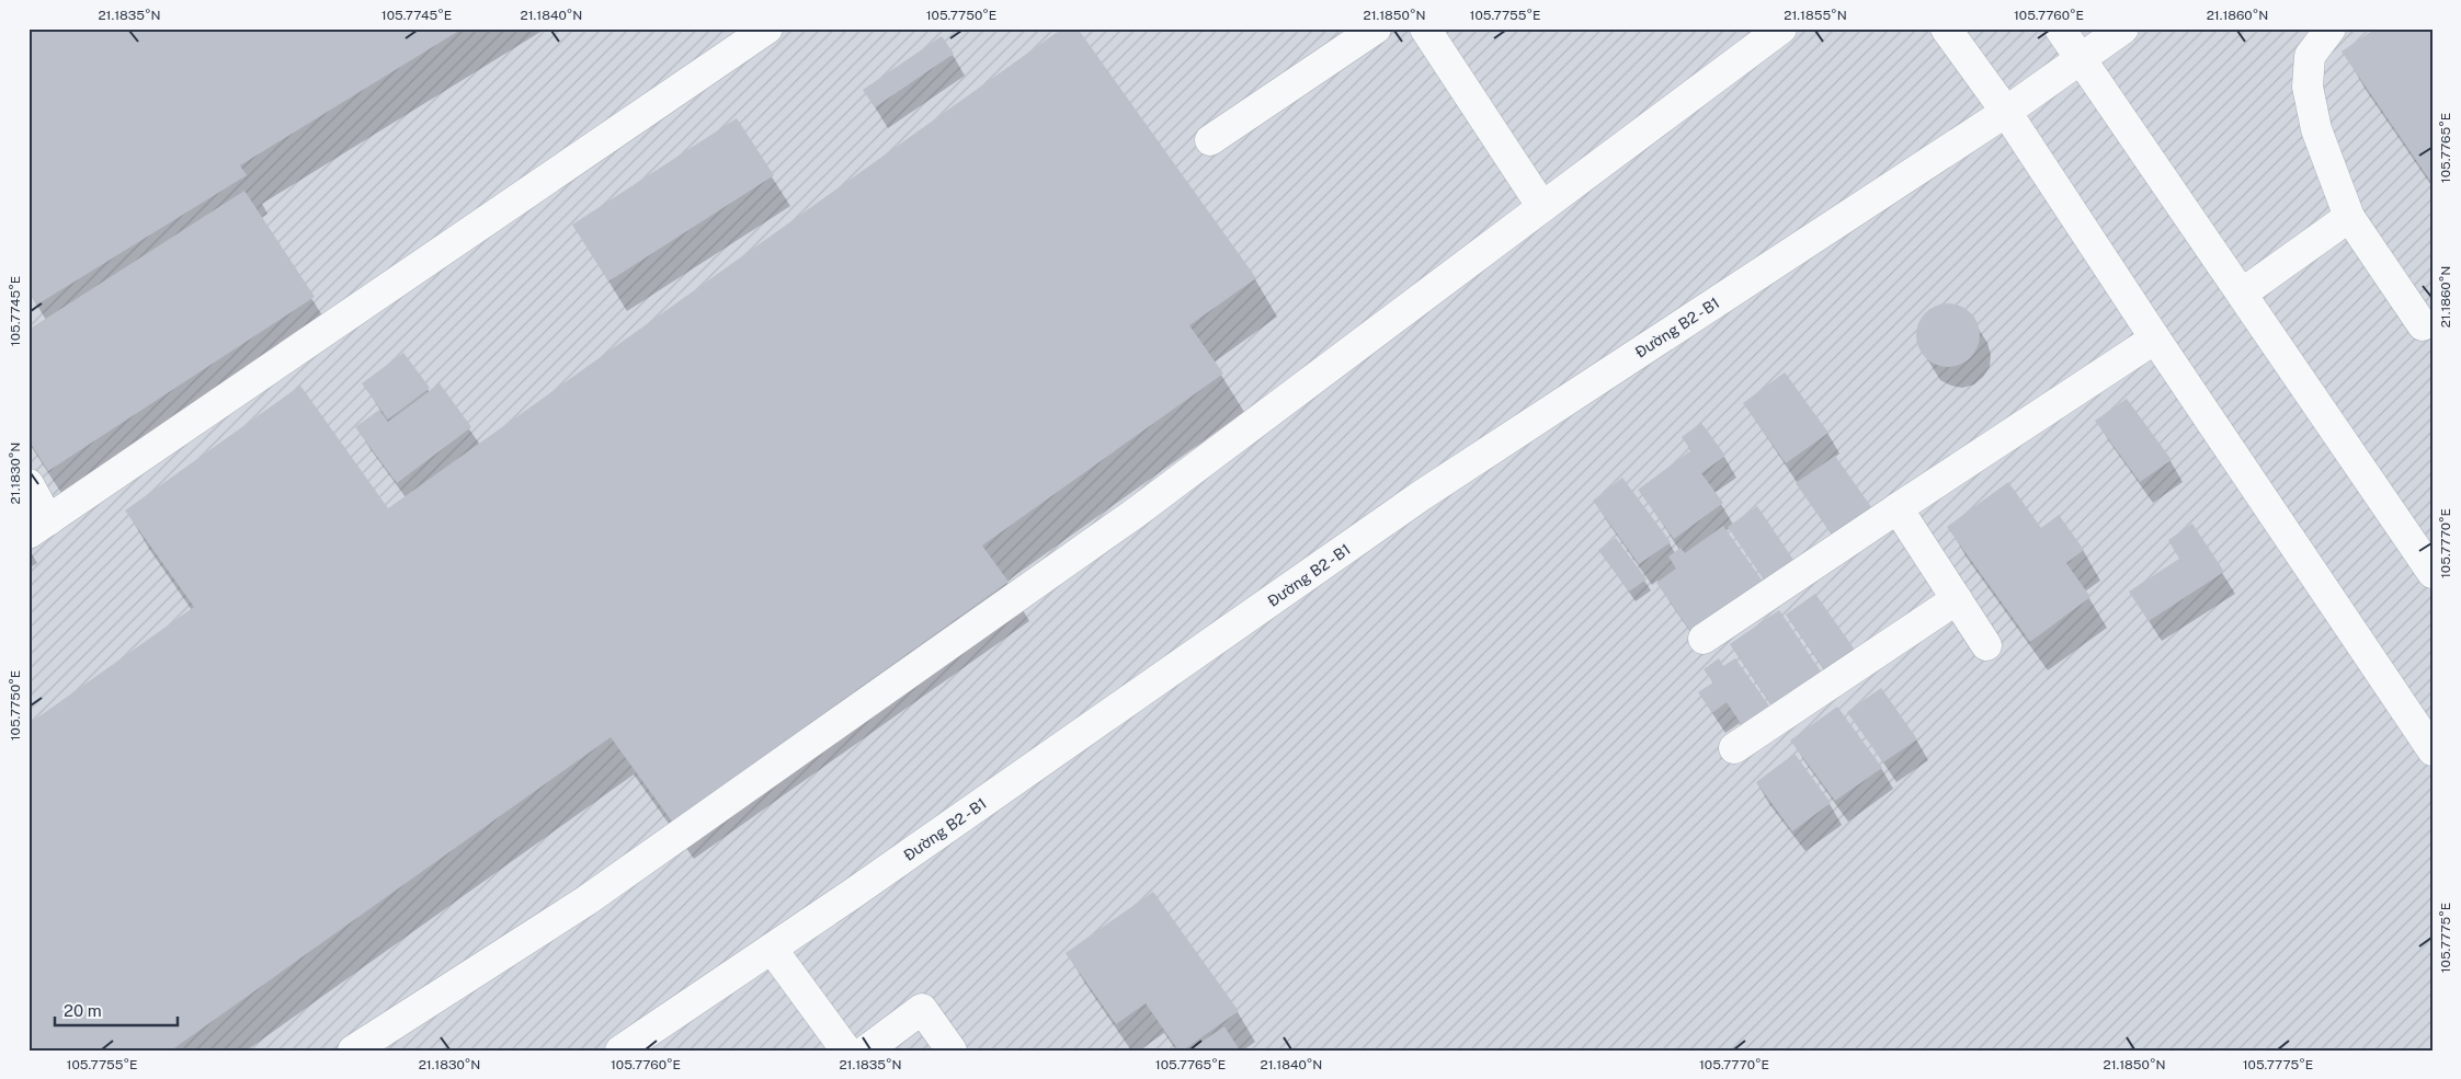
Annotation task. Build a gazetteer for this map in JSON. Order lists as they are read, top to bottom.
{
  "streets": {
    "street": ["Đường B2 - B1"]
  },
  "scale_bar": "20 m",
  "coordinates": [
    "21.1835°N",
    "105.7745°E",
    "21.1840°N",
    "105.7750°E",
    "21.1850°N",
    "105.7755°E",
    "21.1855°N",
    "105.7760°E",
    "21.1860°N",
    "105.7765°E",
    "21.1830°N",
    "105.7770°E",
    "105.7775°E"
  ]
}
